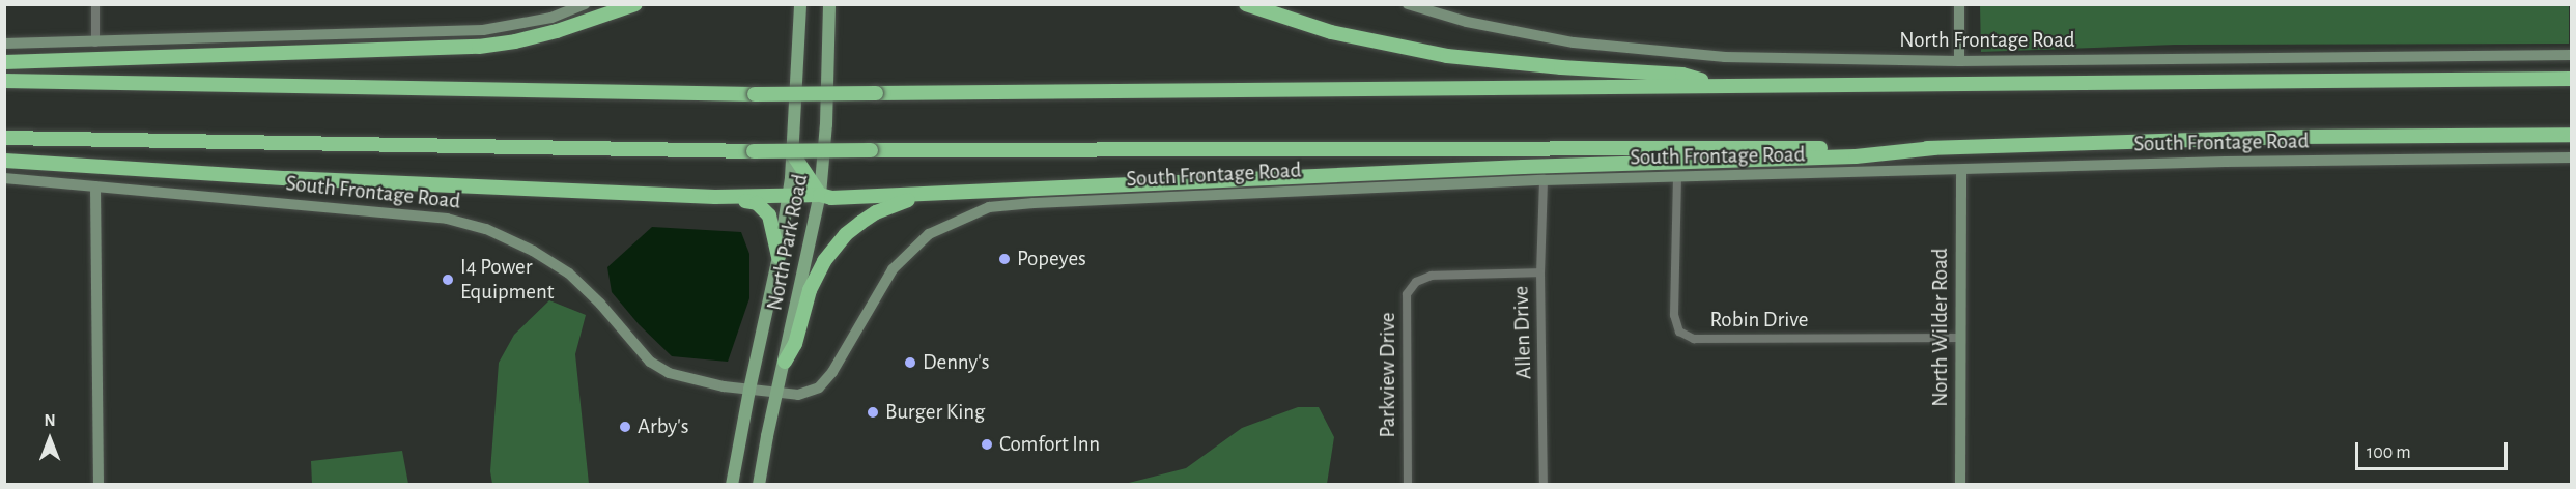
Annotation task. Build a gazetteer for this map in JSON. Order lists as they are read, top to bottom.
{
  "streets": {
    "main road": ["North Park Road"],
    "street": [
      "North Frontage Road",
      "South Frontage Road",
      "Robin Drive",
      "North Wilder Road",
      "Allen Drive",
      "Parkview Drive"
    ]
  },
  "crossings": [
    ["South Frontage Road", "North Park Road"],
    ["South Frontage Road", "Robin Drive"],
    ["South Frontage Road", "North Wilder Road"],
    ["South Frontage Road", "Allen Drive"],
    ["Robin Drive", "North Wilder Road"],
    ["Allen Drive", "Parkview Drive"]
  ],
  "places": [
    "Popeyes",
    "I4 Power Equipment",
    "Denny's",
    "Burger King",
    "Arby's",
    "Comfort Inn"
  ],
  "scale_bar": "100 m",
  "north": "top"
}
